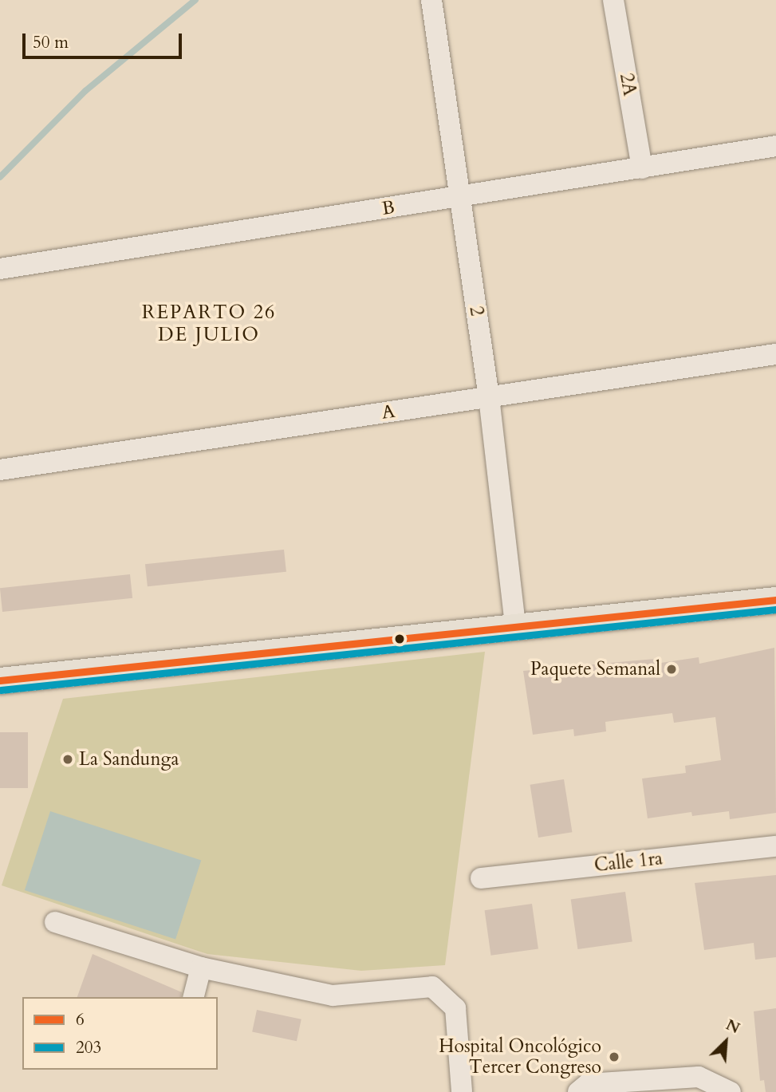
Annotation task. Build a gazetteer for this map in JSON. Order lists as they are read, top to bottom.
{
  "streets": {
    "street": [
      "2A",
      "B",
      "2",
      "A",
      "Calle 1ra"
    ]
  },
  "crossings": [
    ["2A", "B"],
    ["B", "2"],
    ["2", "A"]
  ],
  "districts": ["REPARTO 26 DE JULIO"],
  "places": ["Paquete Semanal", "La Sandunga", "Hospital Oncológico Tercer Congreso"],
  "lines": ["transit line 6", "transit line 203"],
  "legend": ["6", "203"],
  "scale_bar": "50 m",
  "north": "top right"
}
